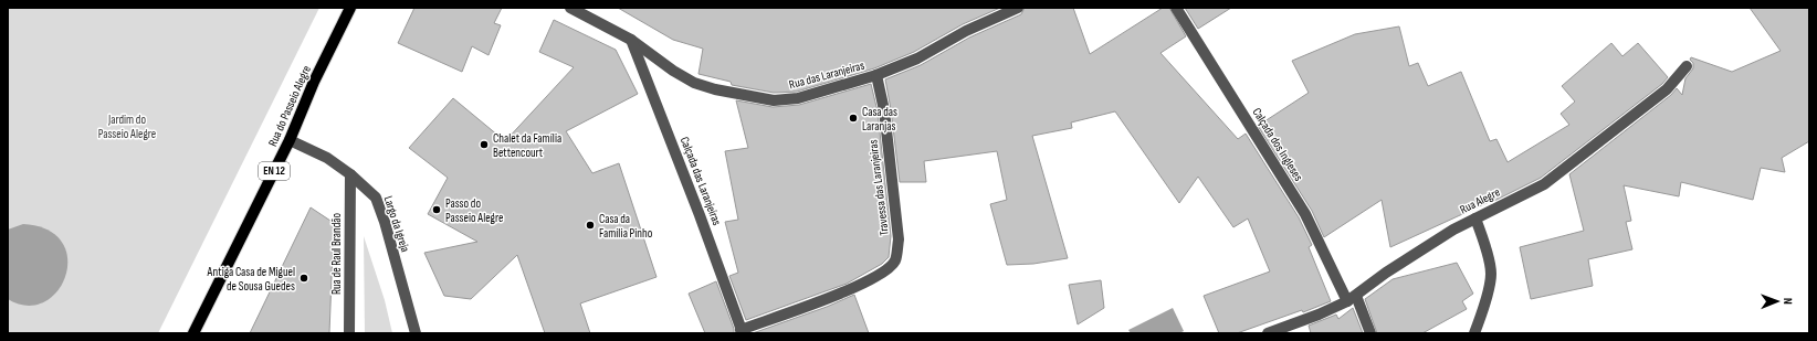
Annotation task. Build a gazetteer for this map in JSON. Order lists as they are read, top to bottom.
{
  "streets": {
    "main road": ["Rua do Passeio Alegre", "EN 12"],
    "street": [
      "Rua das Laranjeiras",
      "Calçada dos Ingleses",
      "Calçada das Laranjeiras",
      "Travessa das Laranjeiras",
      "Rua Alegre",
      "Largo da Igreja",
      "Rua de Raul Brandão"
    ]
  },
  "crossings": [
    ["Rua das Laranjeiras", "Calçada das Laranjeiras"],
    ["Rua das Laranjeiras", "Travessa das Laranjeiras"],
    ["Rua do Passeio Alegre", "Largo da Igreja"],
    ["Calçada dos Ingleses", "Rua Alegre"],
    ["Calçada das Laranjeiras", "Travessa das Laranjeiras"],
    ["Largo da Igreja", "Rua de Raul Brandão"]
  ],
  "parks": ["Jardim do Passeio Alegre"],
  "places": [
    "Casa das Laranjas",
    "Chalet da Família Bettencourt",
    "Passo do Passeio Alegre",
    "Casa da Família Pinho",
    "Antiga Casa de Miguel de Sousa Guedes"
  ],
  "north": "right"
}
